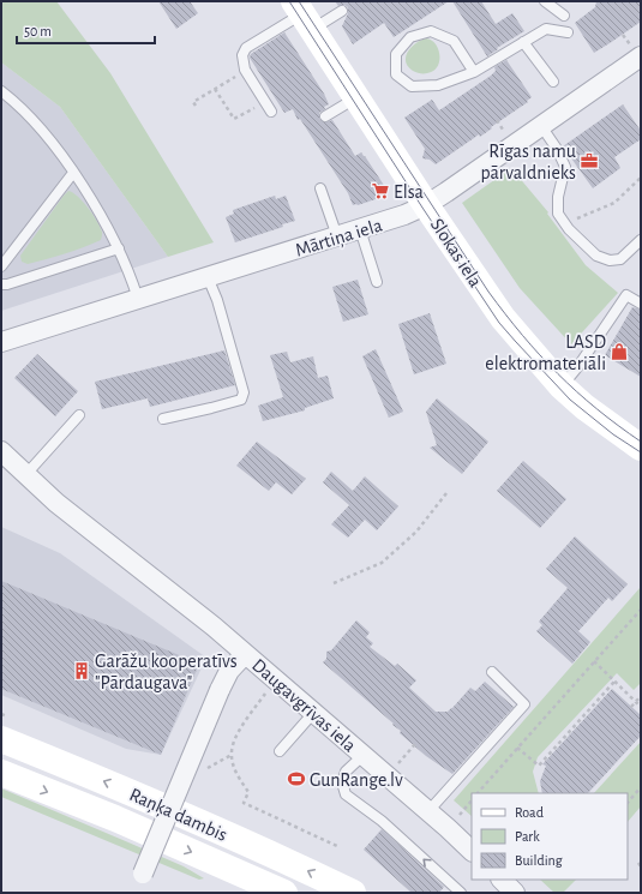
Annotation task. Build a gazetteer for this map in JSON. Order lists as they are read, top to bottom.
{
  "streets": {
    "main road": ["Slokas iela", "Raņķa dambis"],
    "street": ["Mārtiņa iela", "Daugavgrīvas iela"]
  },
  "crossings": [
    ["Mārtiņa iela", "Slokas iela"]
  ],
  "places": {
    "office": ["Rīgas namu pārvaldnieks"],
    "supermarket": ["Elsa"],
    "shop": ["LASD elektromateriāli"],
    "building": ["Garāžu kooperatīvs \"Pārdaugava\""],
    "sports": ["GunRange.lv"]
  },
  "legend": ["Road", "Park", "Building"],
  "scale_bar": "50 m"
}
